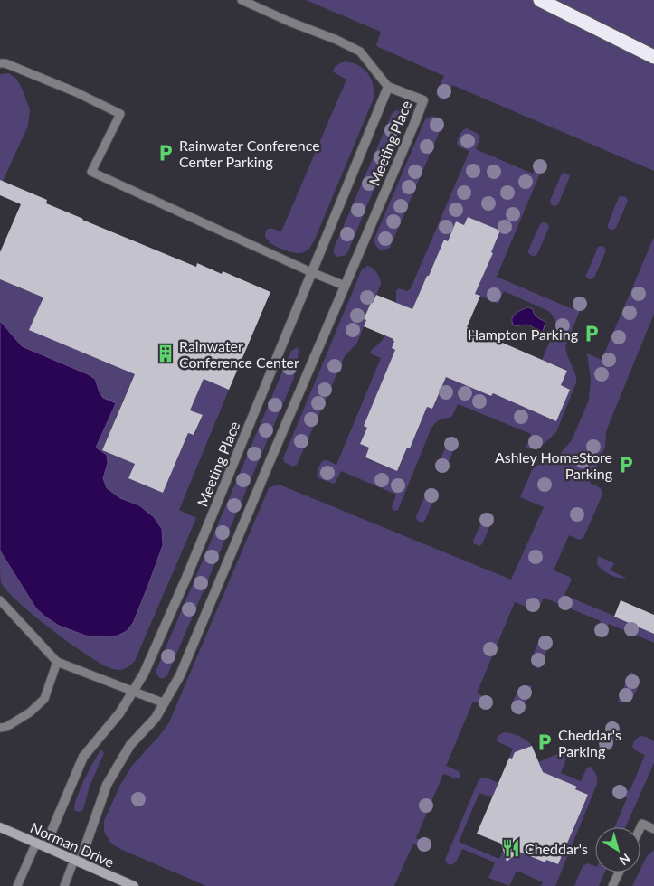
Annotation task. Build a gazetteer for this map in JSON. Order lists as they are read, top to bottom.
{
  "streets": {
    "street": ["Meeting Place", "Norman Drive"]
  },
  "crossings": [
    ["Meeting Place", "Norman Drive"]
  ],
  "places": {
    "parking": [
      "Rainwater Conference Center Parking",
      "Hampton Parking",
      "Ashley HomeStore Parking",
      "Cheddar's Parking"
    ],
    "building": ["Rainwater Conference Center"],
    "restaurant": ["Cheddar's"]
  },
  "north": "bottom right"
}
